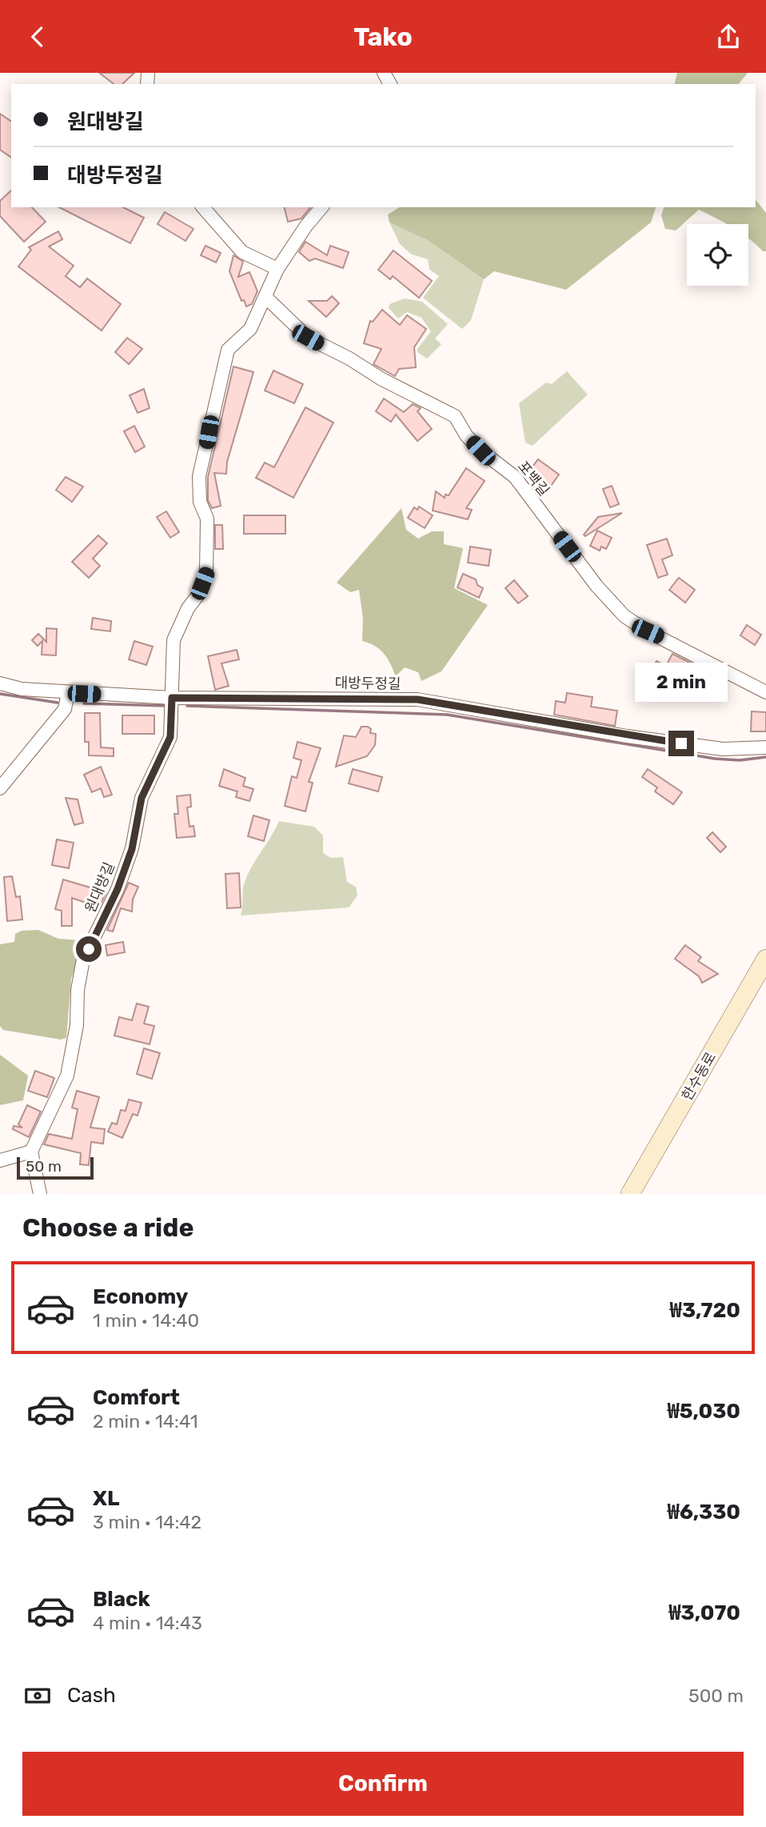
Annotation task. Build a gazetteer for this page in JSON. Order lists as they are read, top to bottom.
{
  "streets": {
    "street": [
      "포백길",
      "대방두정길",
      "원대방길",
      "한수동로"
    ]
  },
  "crossings": [
    ["대방두정길", "원대방길"]
  ],
  "scale_bar": "50 m",
  "page": {
    "header": "Tako",
    "banner": ["원대방길", "대방두정길"],
    "bubble": "2 min",
    "scale": "50 m",
    "heading": "Choose a ride",
    "list": [
      {
        "name": "Economy",
        "note": "1 min · 14:40",
        "value": "₩3,720"
      },
      {
        "name": "Comfort",
        "note": "2 min · 14:41",
        "value": "₩5,030"
      },
      {
        "name": "XL",
        "note": "3 min · 14:42",
        "value": "₩6,330"
      },
      {
        "name": "Black",
        "note": "4 min · 14:43",
        "value": "₩3,070"
      }
    ],
    "pay": ["Cash", "500 m"],
    "buttons": "Confirm"
  }
}
